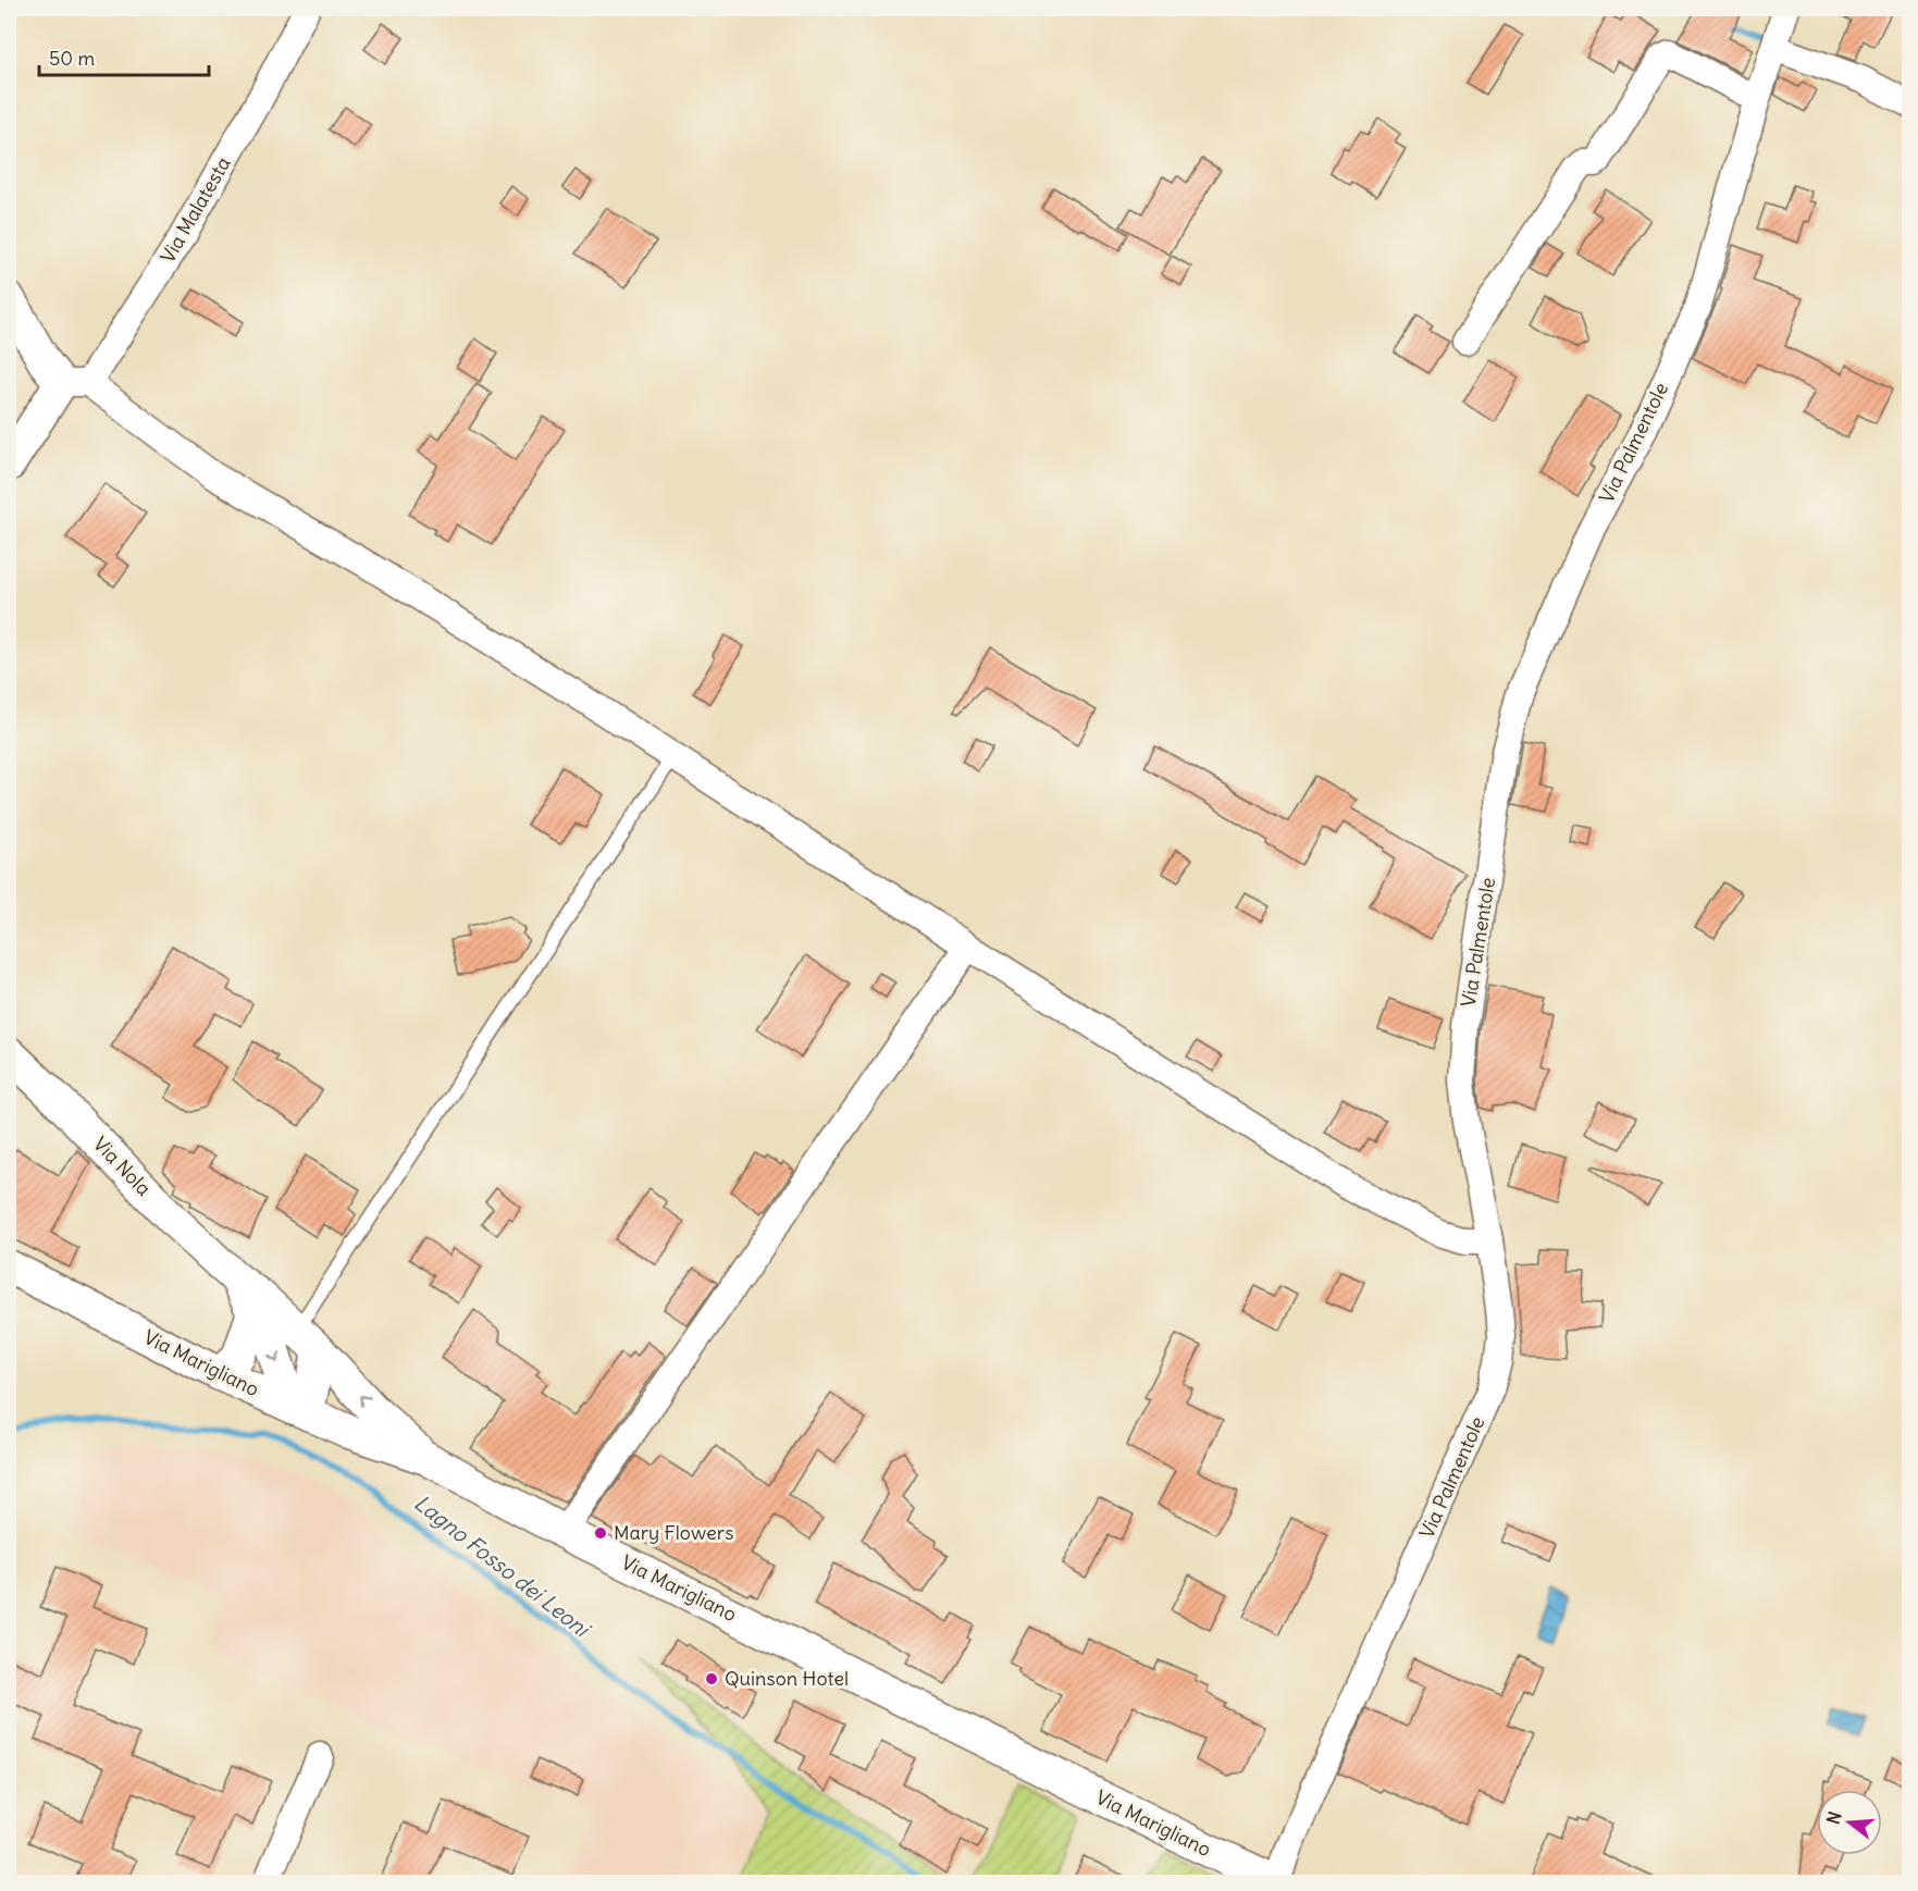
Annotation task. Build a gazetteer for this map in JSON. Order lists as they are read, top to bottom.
{
  "streets": {
    "street": [
      "Via Malatesta",
      "Via Palmentole",
      "Via Nola",
      "Via Marigliano"
    ]
  },
  "crossings": [
    ["Via Palmentole", "Via Marigliano"],
    ["Via Nola", "Via Marigliano"]
  ],
  "water": ["Lagno Fosso dei Leoni"],
  "places": ["Mary Flowers", "Quinson Hotel"],
  "scale_bar": "50 m",
  "north": "left"
}
